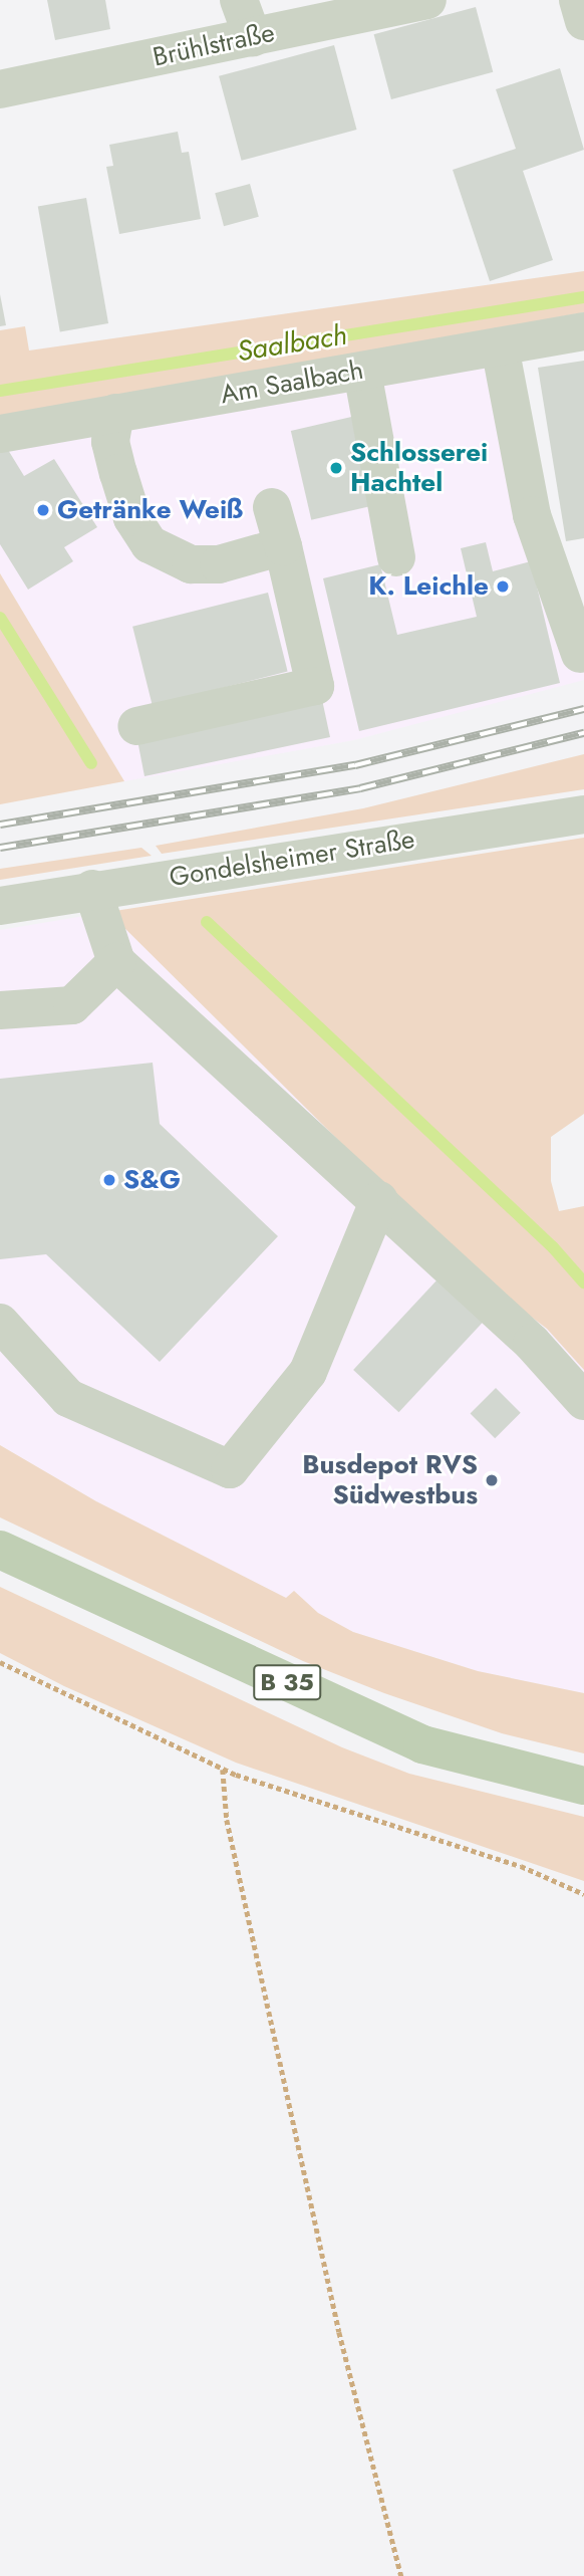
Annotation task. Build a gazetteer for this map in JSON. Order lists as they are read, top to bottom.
{
  "streets": {
    "main road": ["B 35"],
    "street": ["Brühlstraße", "Am Saalbach", "Gondelsheimer Straße"]
  },
  "water": ["Saalbach"],
  "places": [
    "Schlosserei Hachtel",
    "Getränke Weiß",
    "K. Leichle",
    "S&G",
    "Busdepot RVS Südwestbus"
  ]
}
